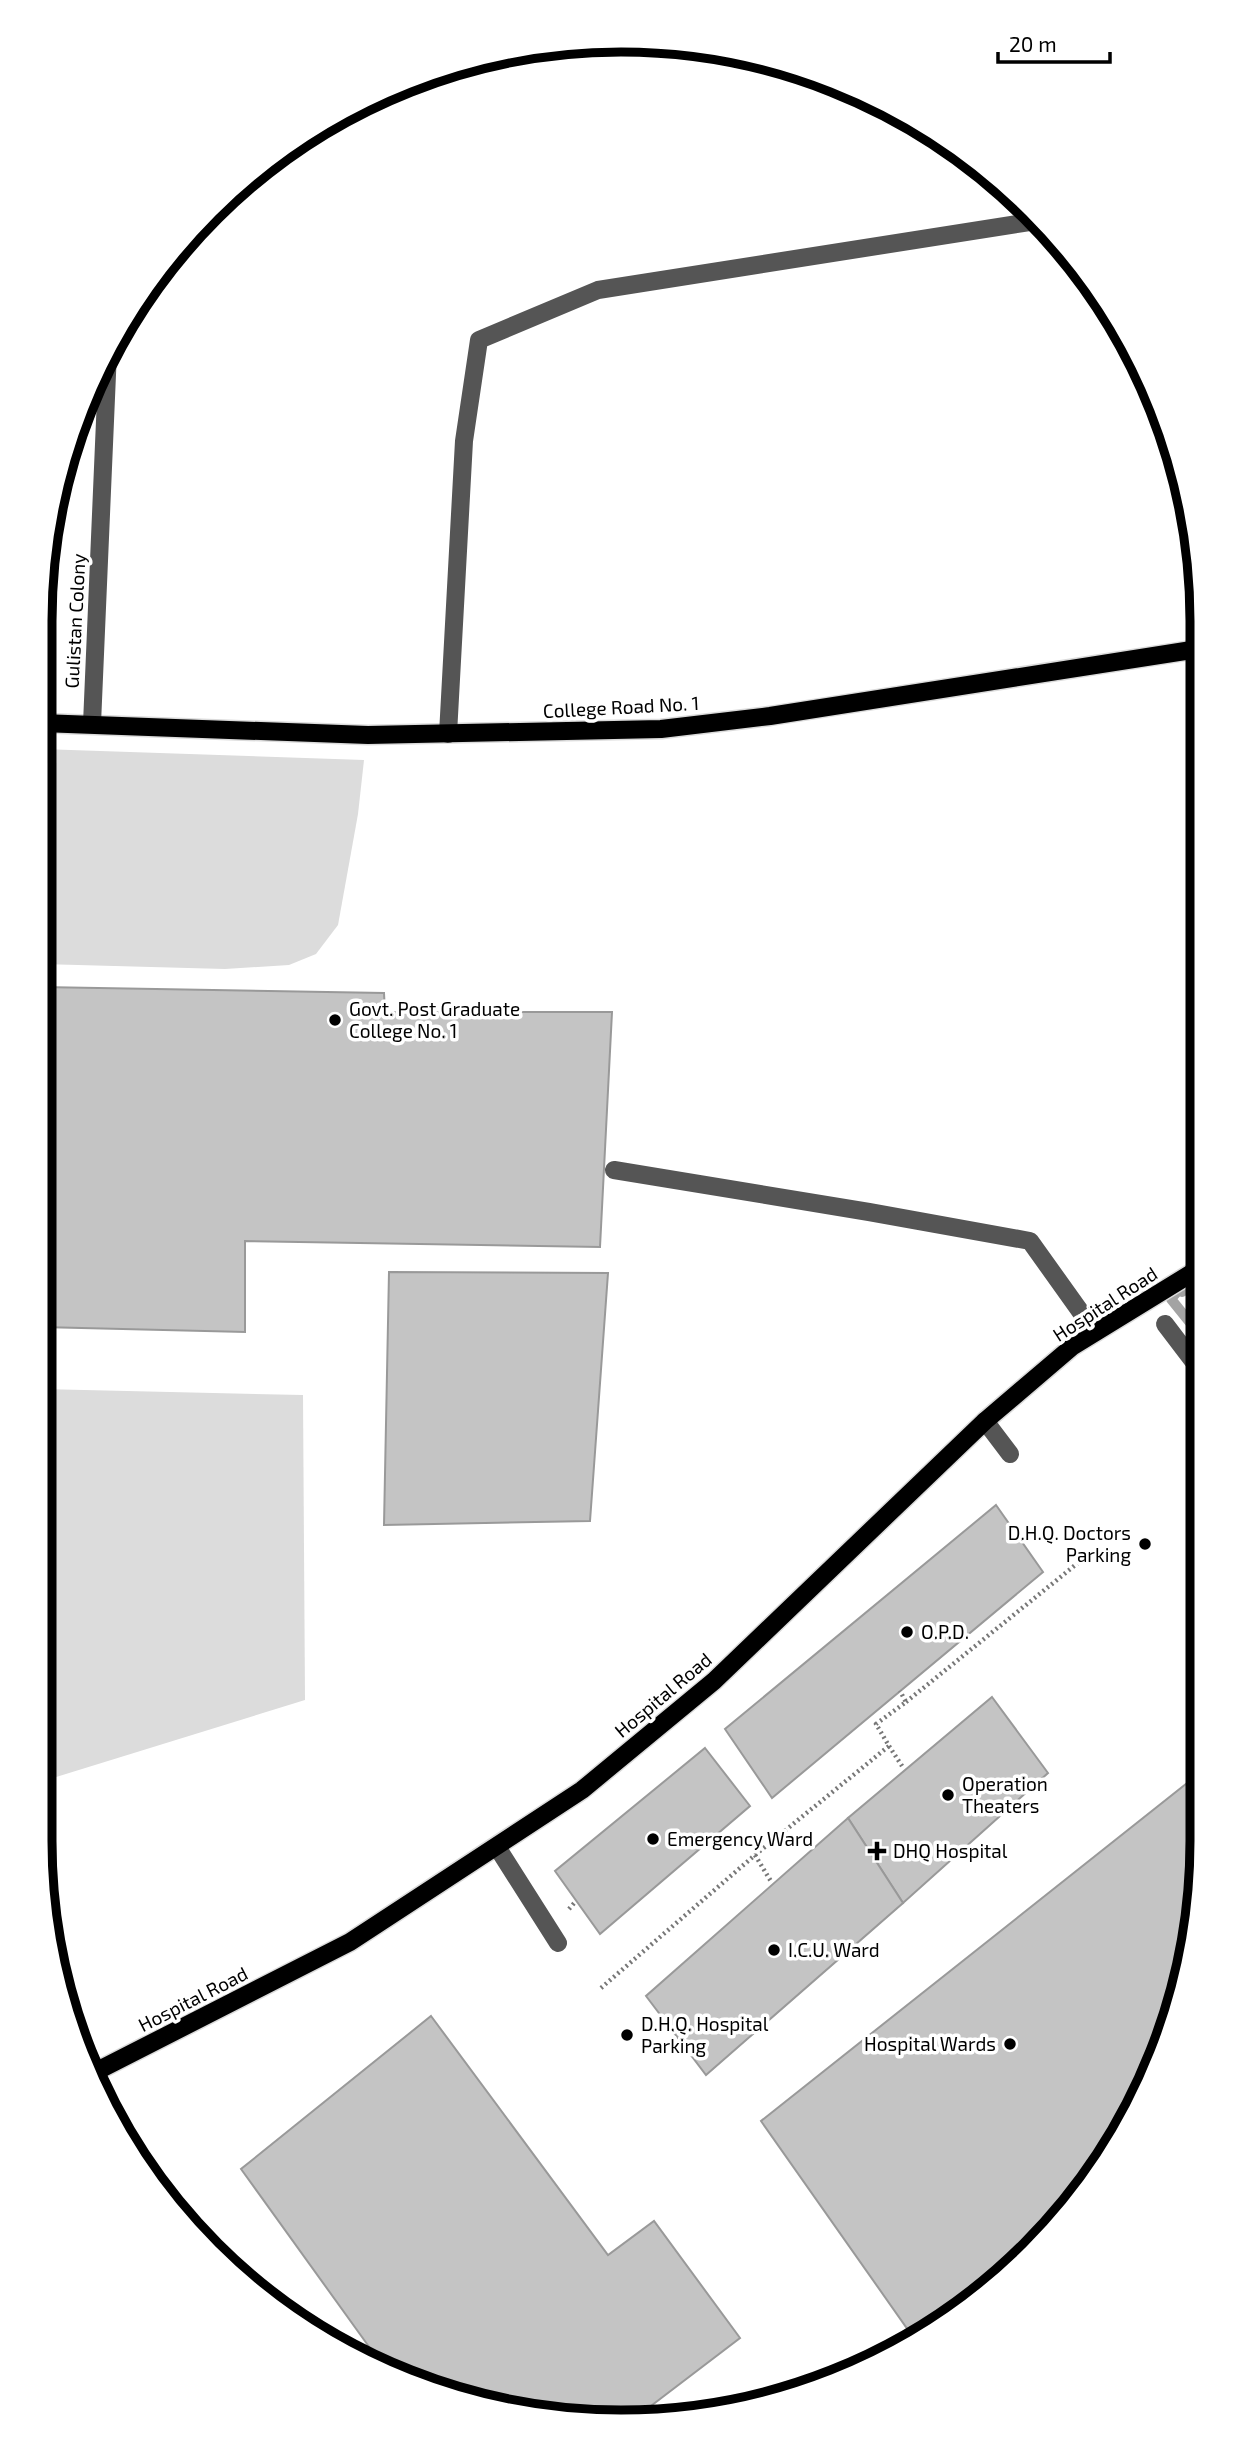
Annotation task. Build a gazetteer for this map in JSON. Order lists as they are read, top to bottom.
{
  "streets": {
    "main road": ["College Road No. 1", "Hospital Road"],
    "street": ["Gulistan Colony"]
  },
  "crossings": [
    ["Gulistan Colony", "College Road No. 1"]
  ],
  "places": {
    "other": [
      "Govt. Post Graduate College No. 1",
      "D.H.Q. Doctors Parking",
      "O.P.D.",
      "Operation Theaters",
      "Emergency Ward",
      "I.C.U. Ward",
      "D.H.Q. Hospital Parking",
      "Hospital Wards"
    ],
    "health": ["DHQ Hospital"]
  },
  "scale_bar": "20 m"
}
